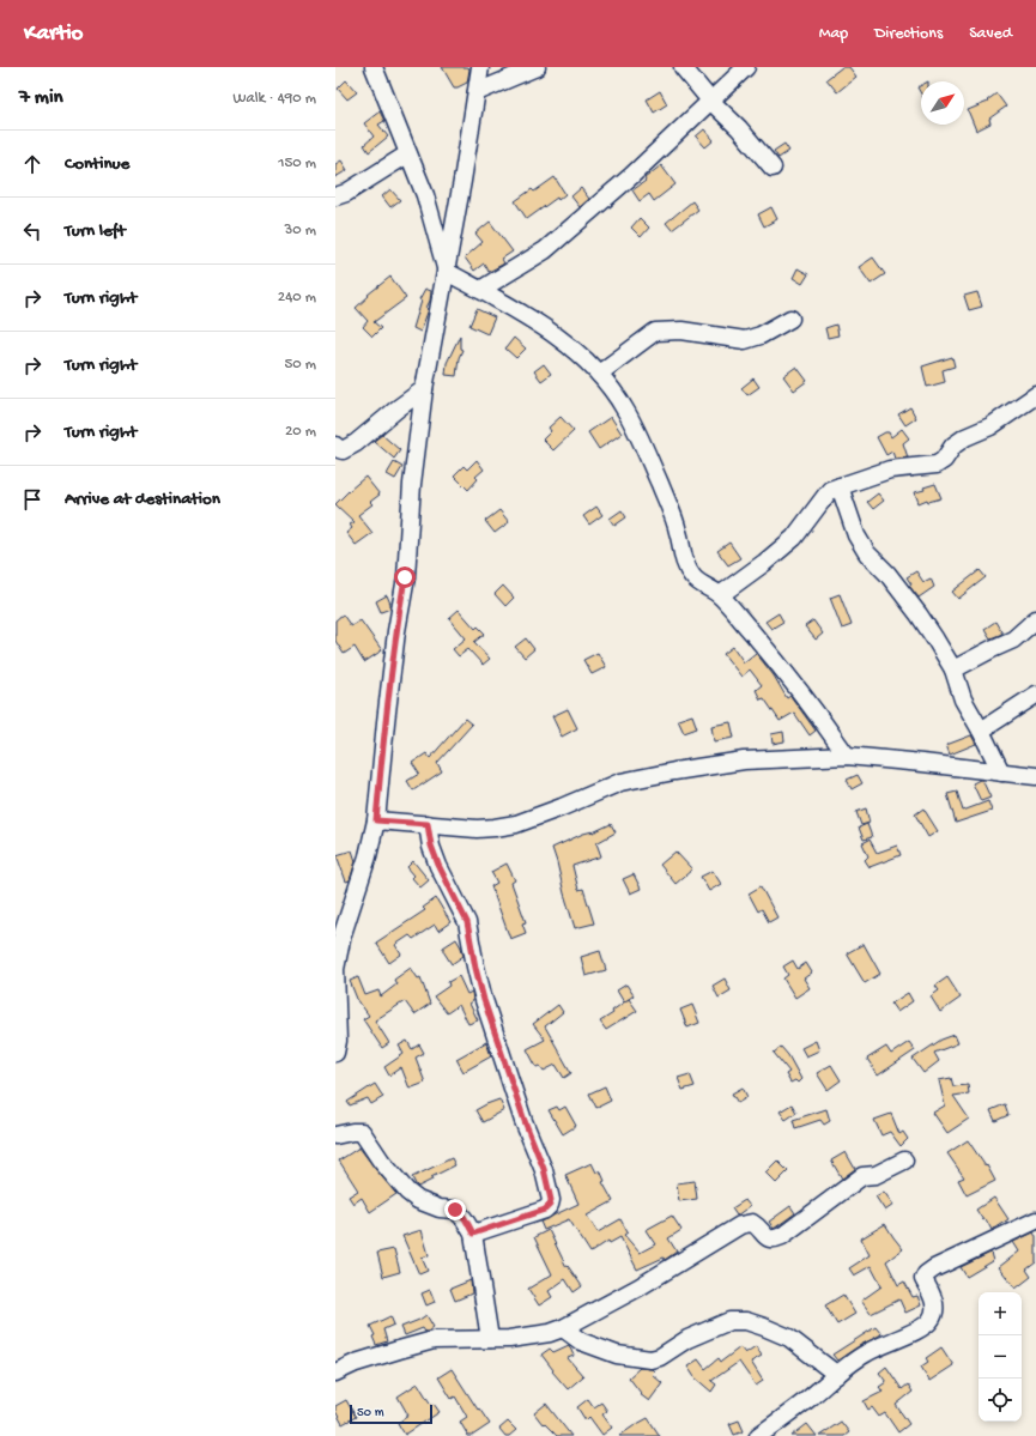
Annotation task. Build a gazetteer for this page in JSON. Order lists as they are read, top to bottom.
{
  "scale_bar": "50 m",
  "north": "top right",
  "page": {
    "header": "Kartio",
    "nav": ["Map", "Directions", "Saved"],
    "heading": ["7 min", "Walk · 490 m"],
    "list": [
      ["Continue", "150 m"],
      ["Turn left", "30 m"],
      ["Turn right", "240 m"],
      ["Turn right", "50 m"],
      ["Turn right", "20 m"],
      "Arrive at destination"
    ],
    "map_buttons": ["+", "−"],
    "scale": "50 m"
  }
}
